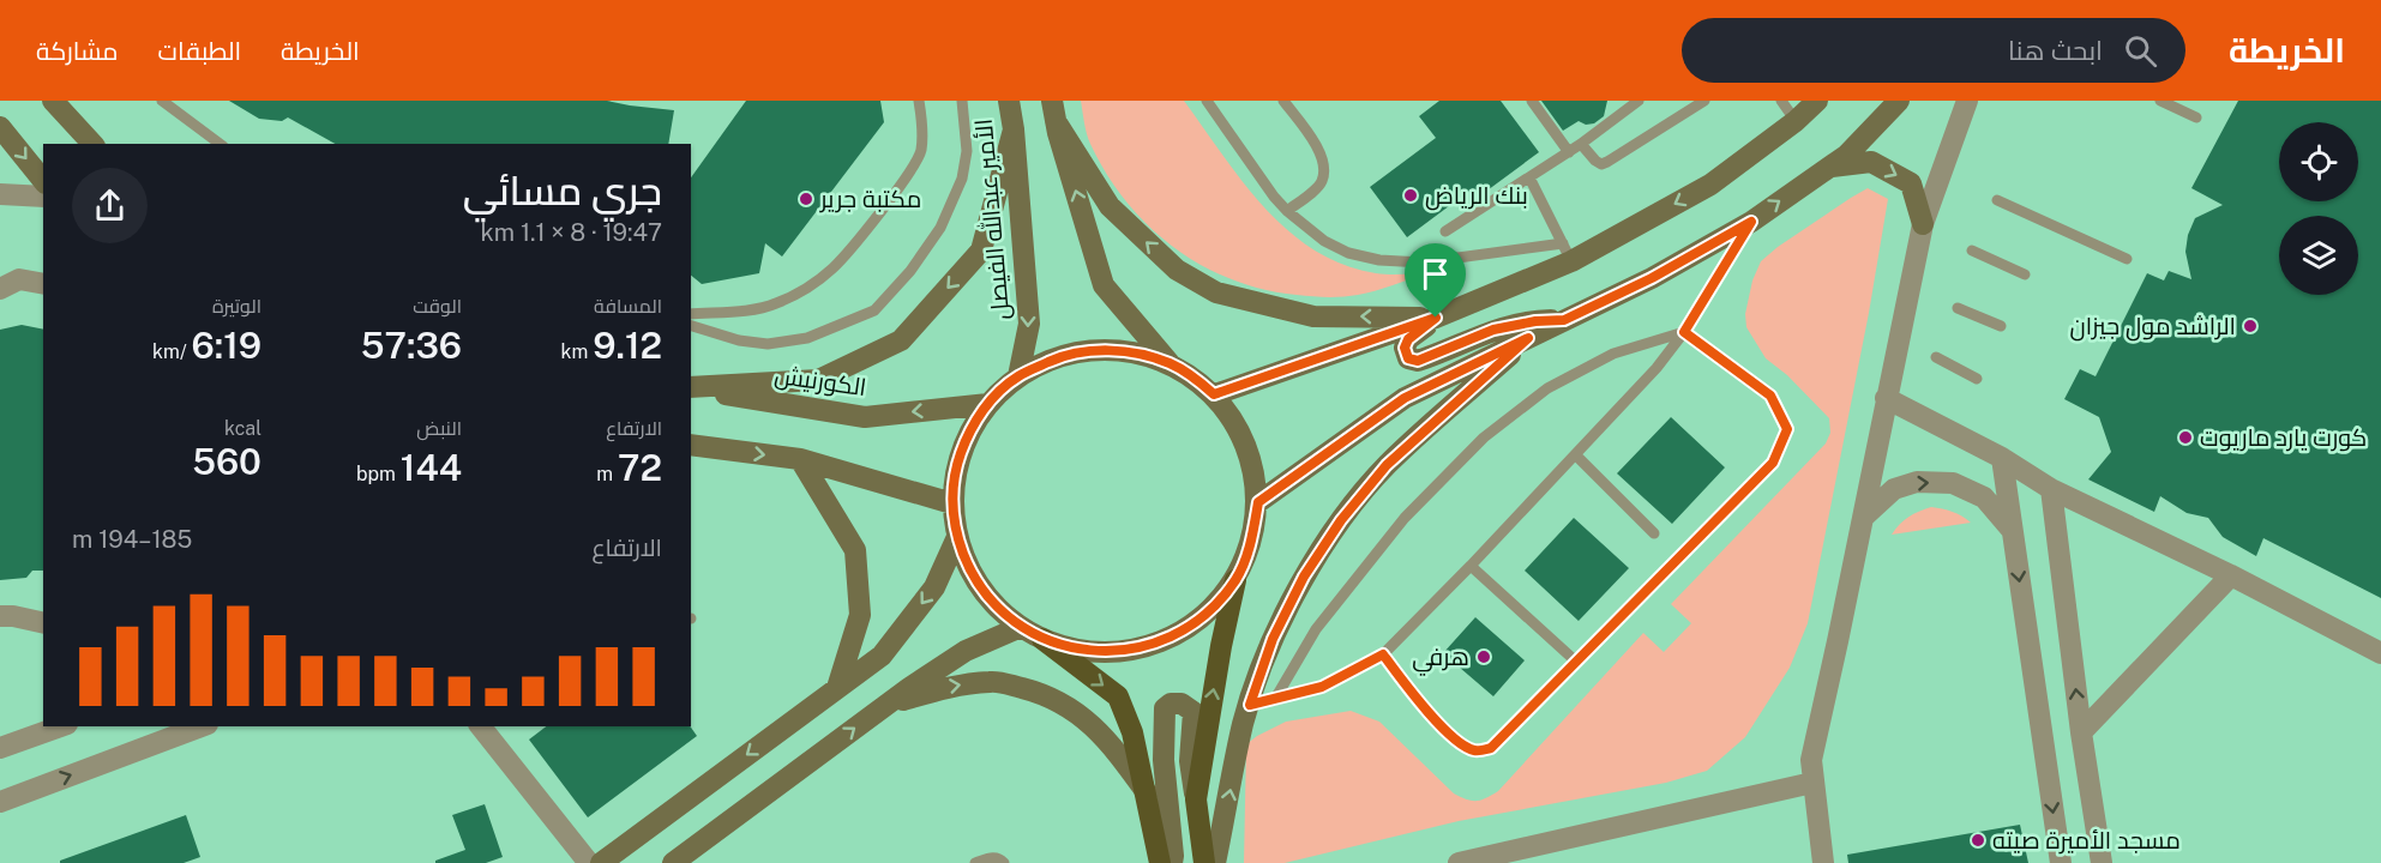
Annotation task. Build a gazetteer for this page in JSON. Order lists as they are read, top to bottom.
{
  "streets": {
    "main road": ["الأمير عبدالله الفيصل", "الكورنيش"]
  },
  "one_way": ["الأمير عبدالله الفيصل"],
  "places": [
    "بنك الرياض",
    "مكتبة جرير",
    "الراشد مول جيزان",
    "كورت يارد ماريوت",
    "هرفي",
    "مسجد الأميرة صيته"
  ],
  "page": {
    "header": "الخريطة",
    "search": "ابحث هنا",
    "nav": ["الخريطة", "الطبقات", "مشاركة"],
    "heading": ["جري مسائي", "19:47 · 8 × 1.1 km"],
    "stats": [
      ["المسافة", "9.12 km"],
      ["الوقت", "57:36"],
      ["الوتيرة", "6:19 /km"],
      ["الارتفاع", "72 m"],
      ["النبض", "144 bpm"],
      ["kcal", "560"]
    ],
    "chart": ["الارتفاع", "185–194 m"]
  }
}
